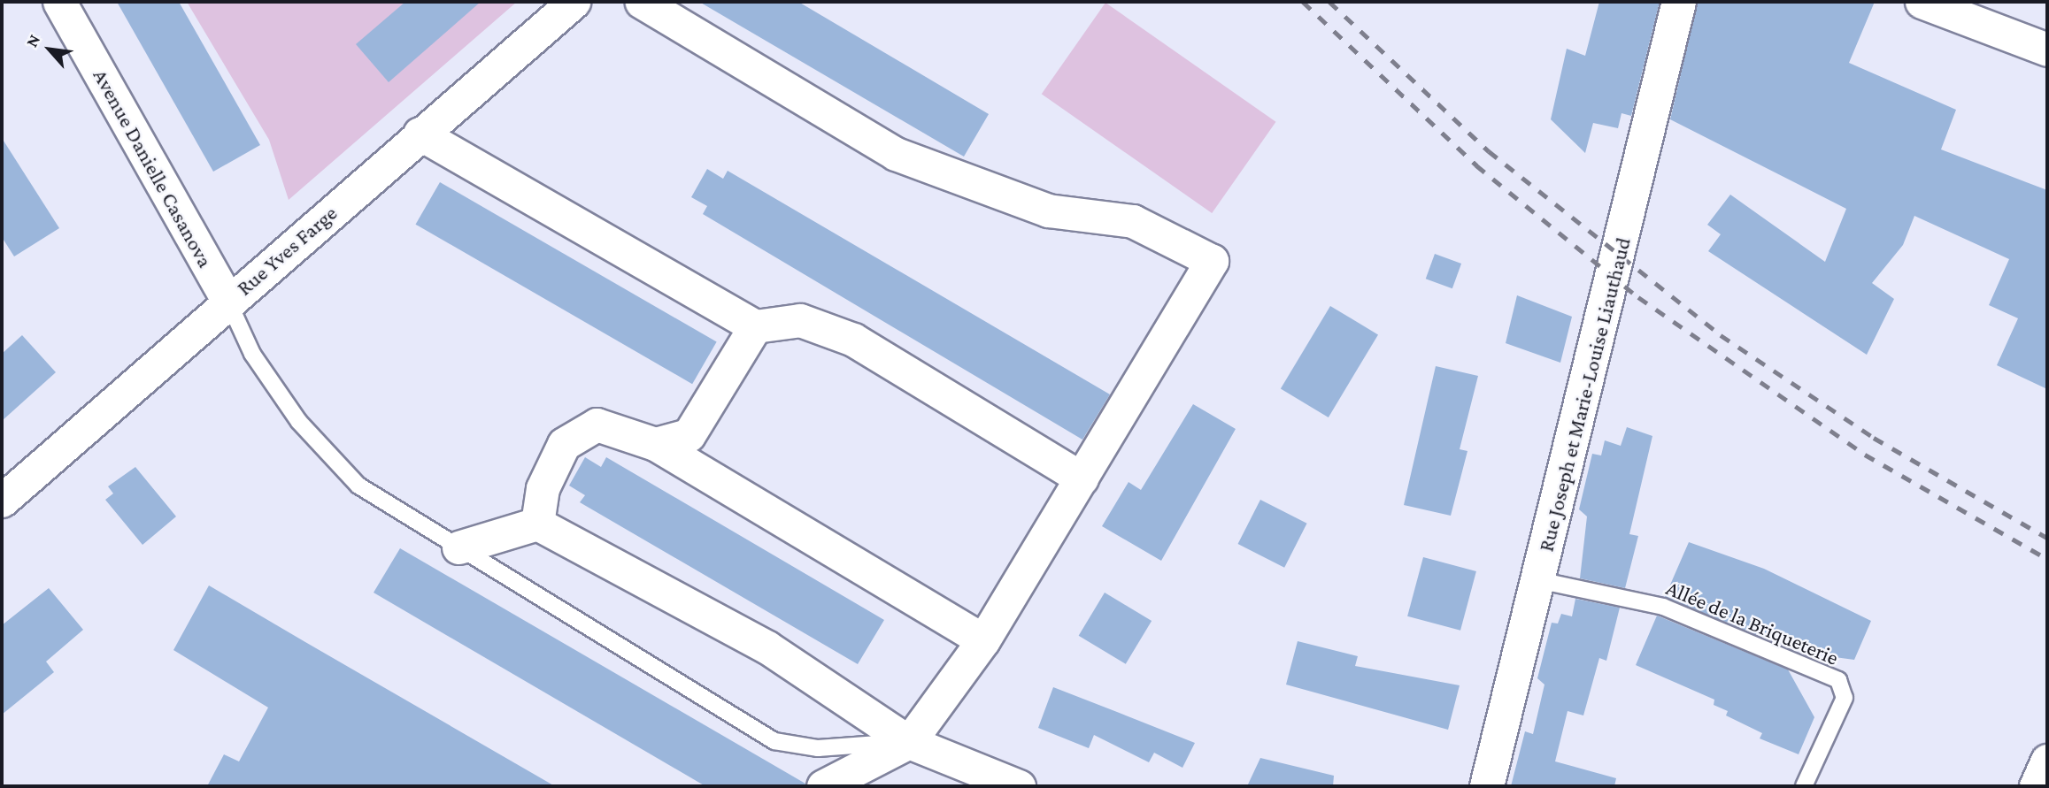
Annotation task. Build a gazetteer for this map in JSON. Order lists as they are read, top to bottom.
{
  "streets": {
    "main road": ["Rue Joseph et Marie-Louise Liauthaud"],
    "street": ["Avenue Danielle Casanova", "Rue Yves Farge"],
    "lane": ["Allée de la Briqueterie"]
  },
  "crossings": [
    ["Avenue Danielle Casanova", "Rue Yves Farge"],
    ["Rue Joseph et Marie-Louise Liauthaud", "Allée de la Briqueterie"]
  ],
  "north": "top left"
}
